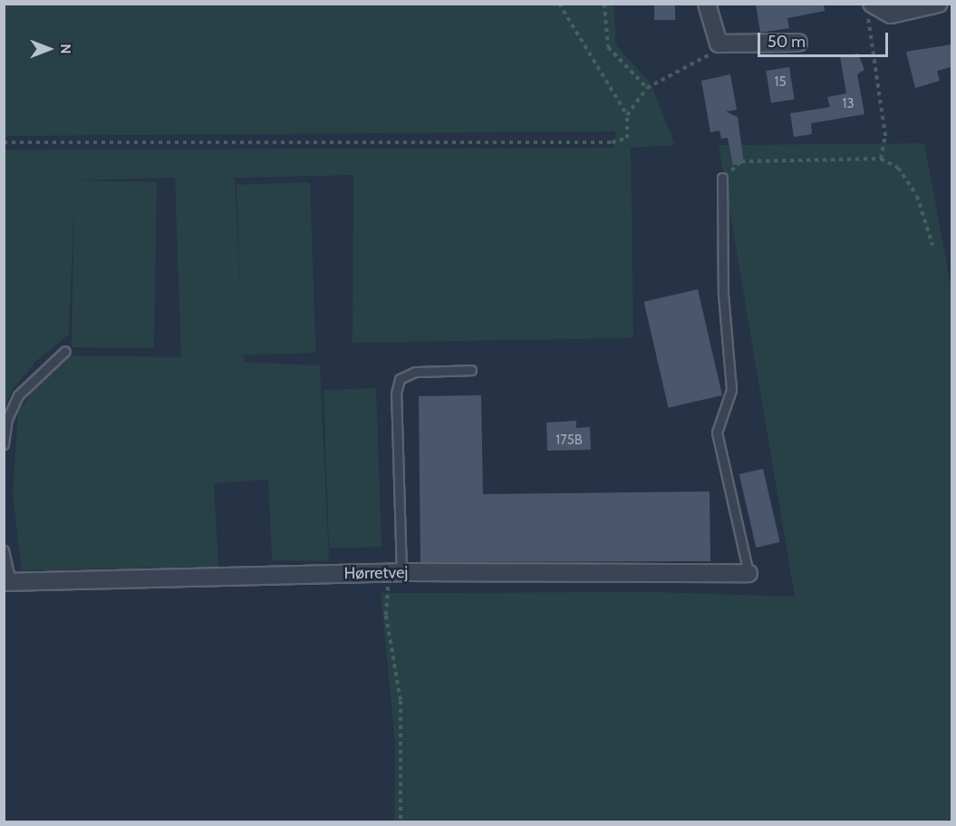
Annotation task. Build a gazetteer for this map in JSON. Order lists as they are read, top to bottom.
{
  "streets": {
    "street": ["Hørretvej"]
  },
  "house_numbers": ["15", "13", "175B"],
  "scale_bar": "50 m",
  "north": "right"
}
